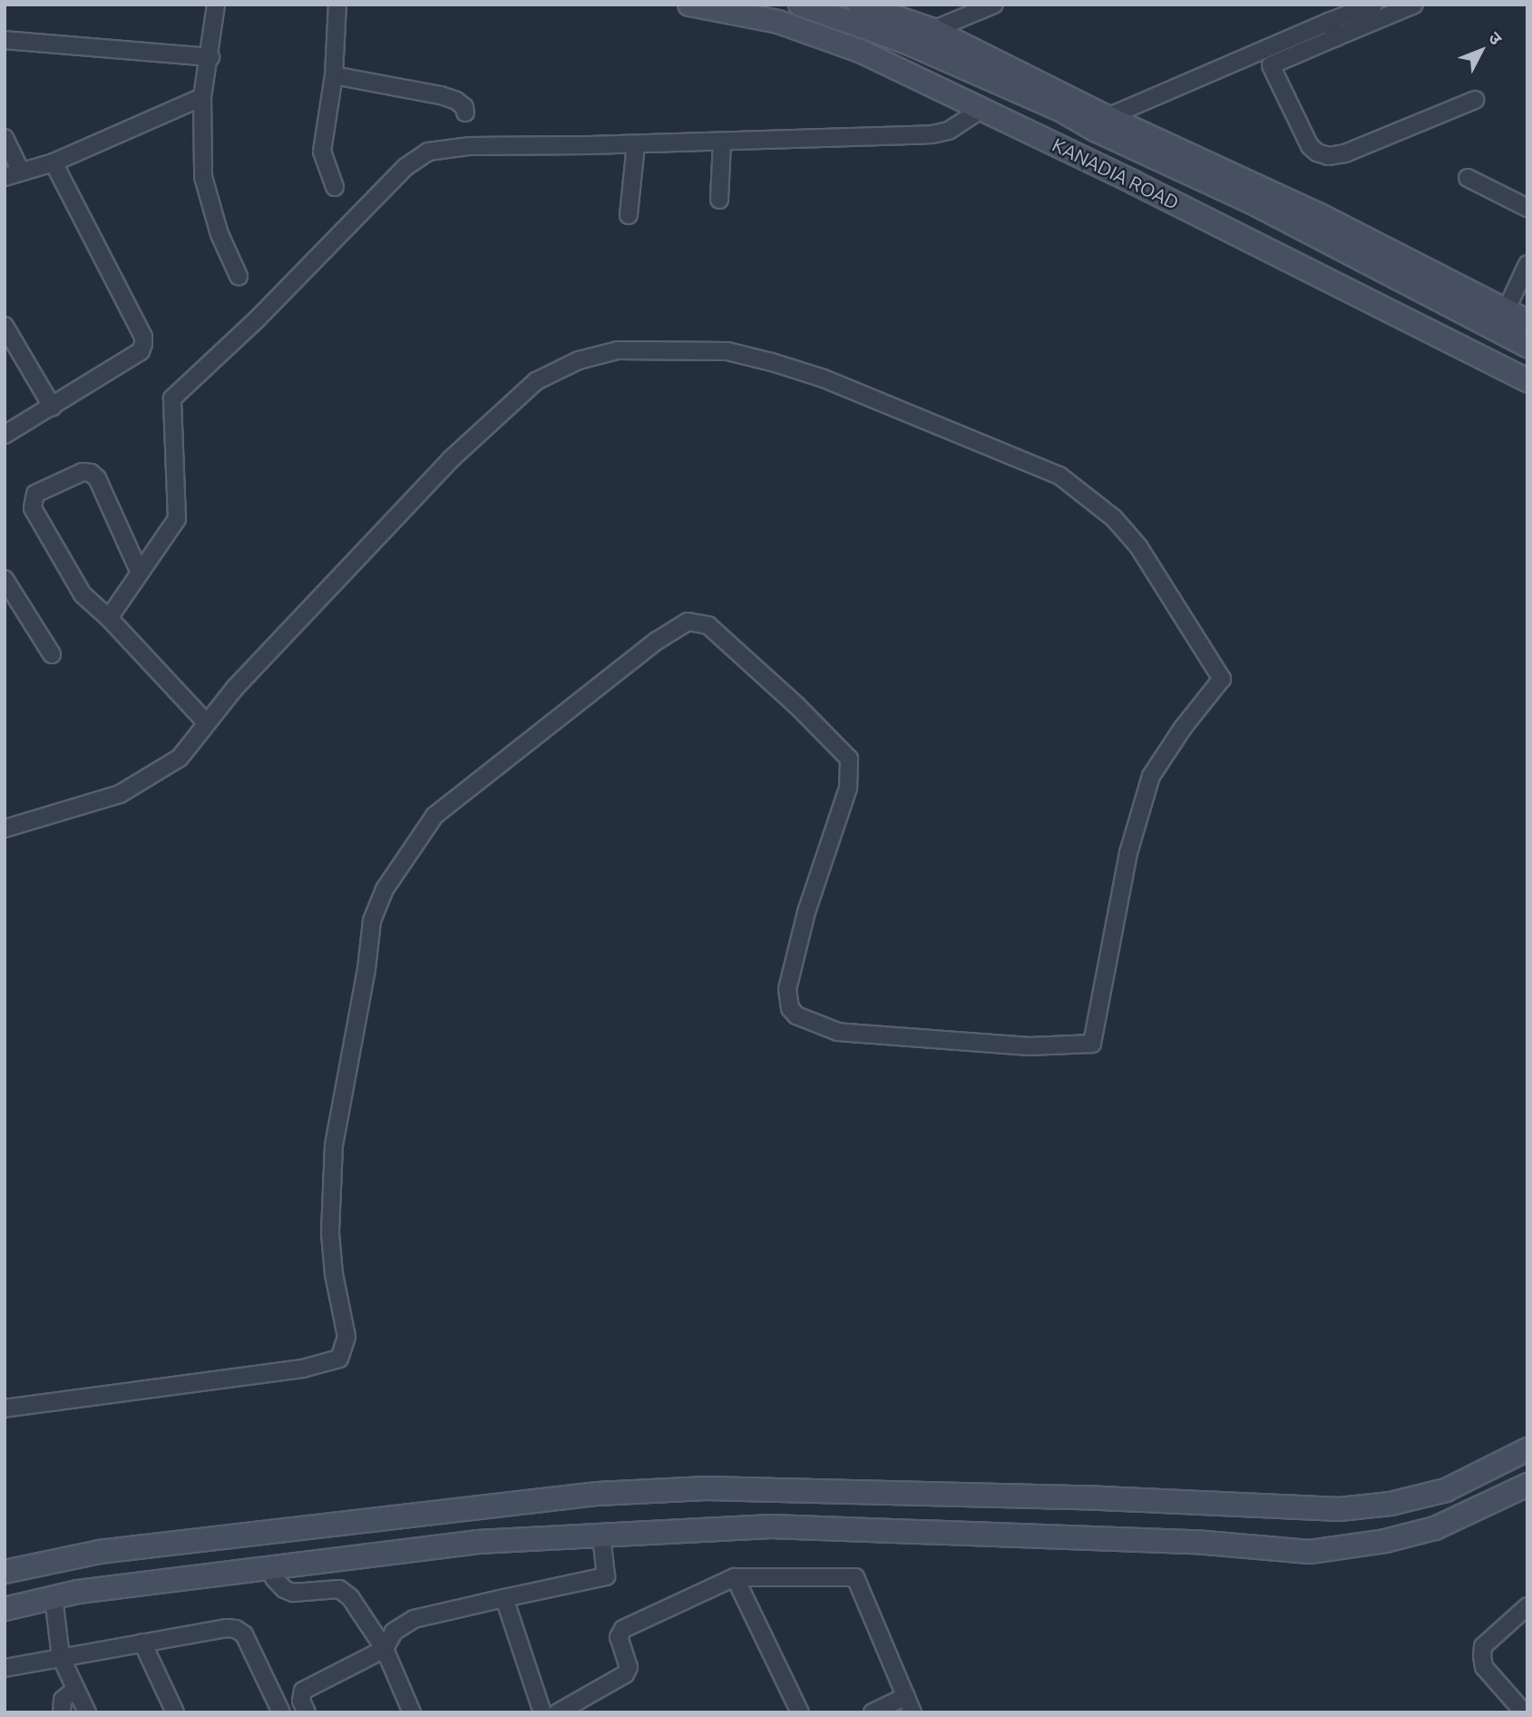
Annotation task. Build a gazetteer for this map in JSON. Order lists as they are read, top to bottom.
{
  "streets": {
    "street": ["KANADIA ROAD"]
  },
  "north": "top right"
}
